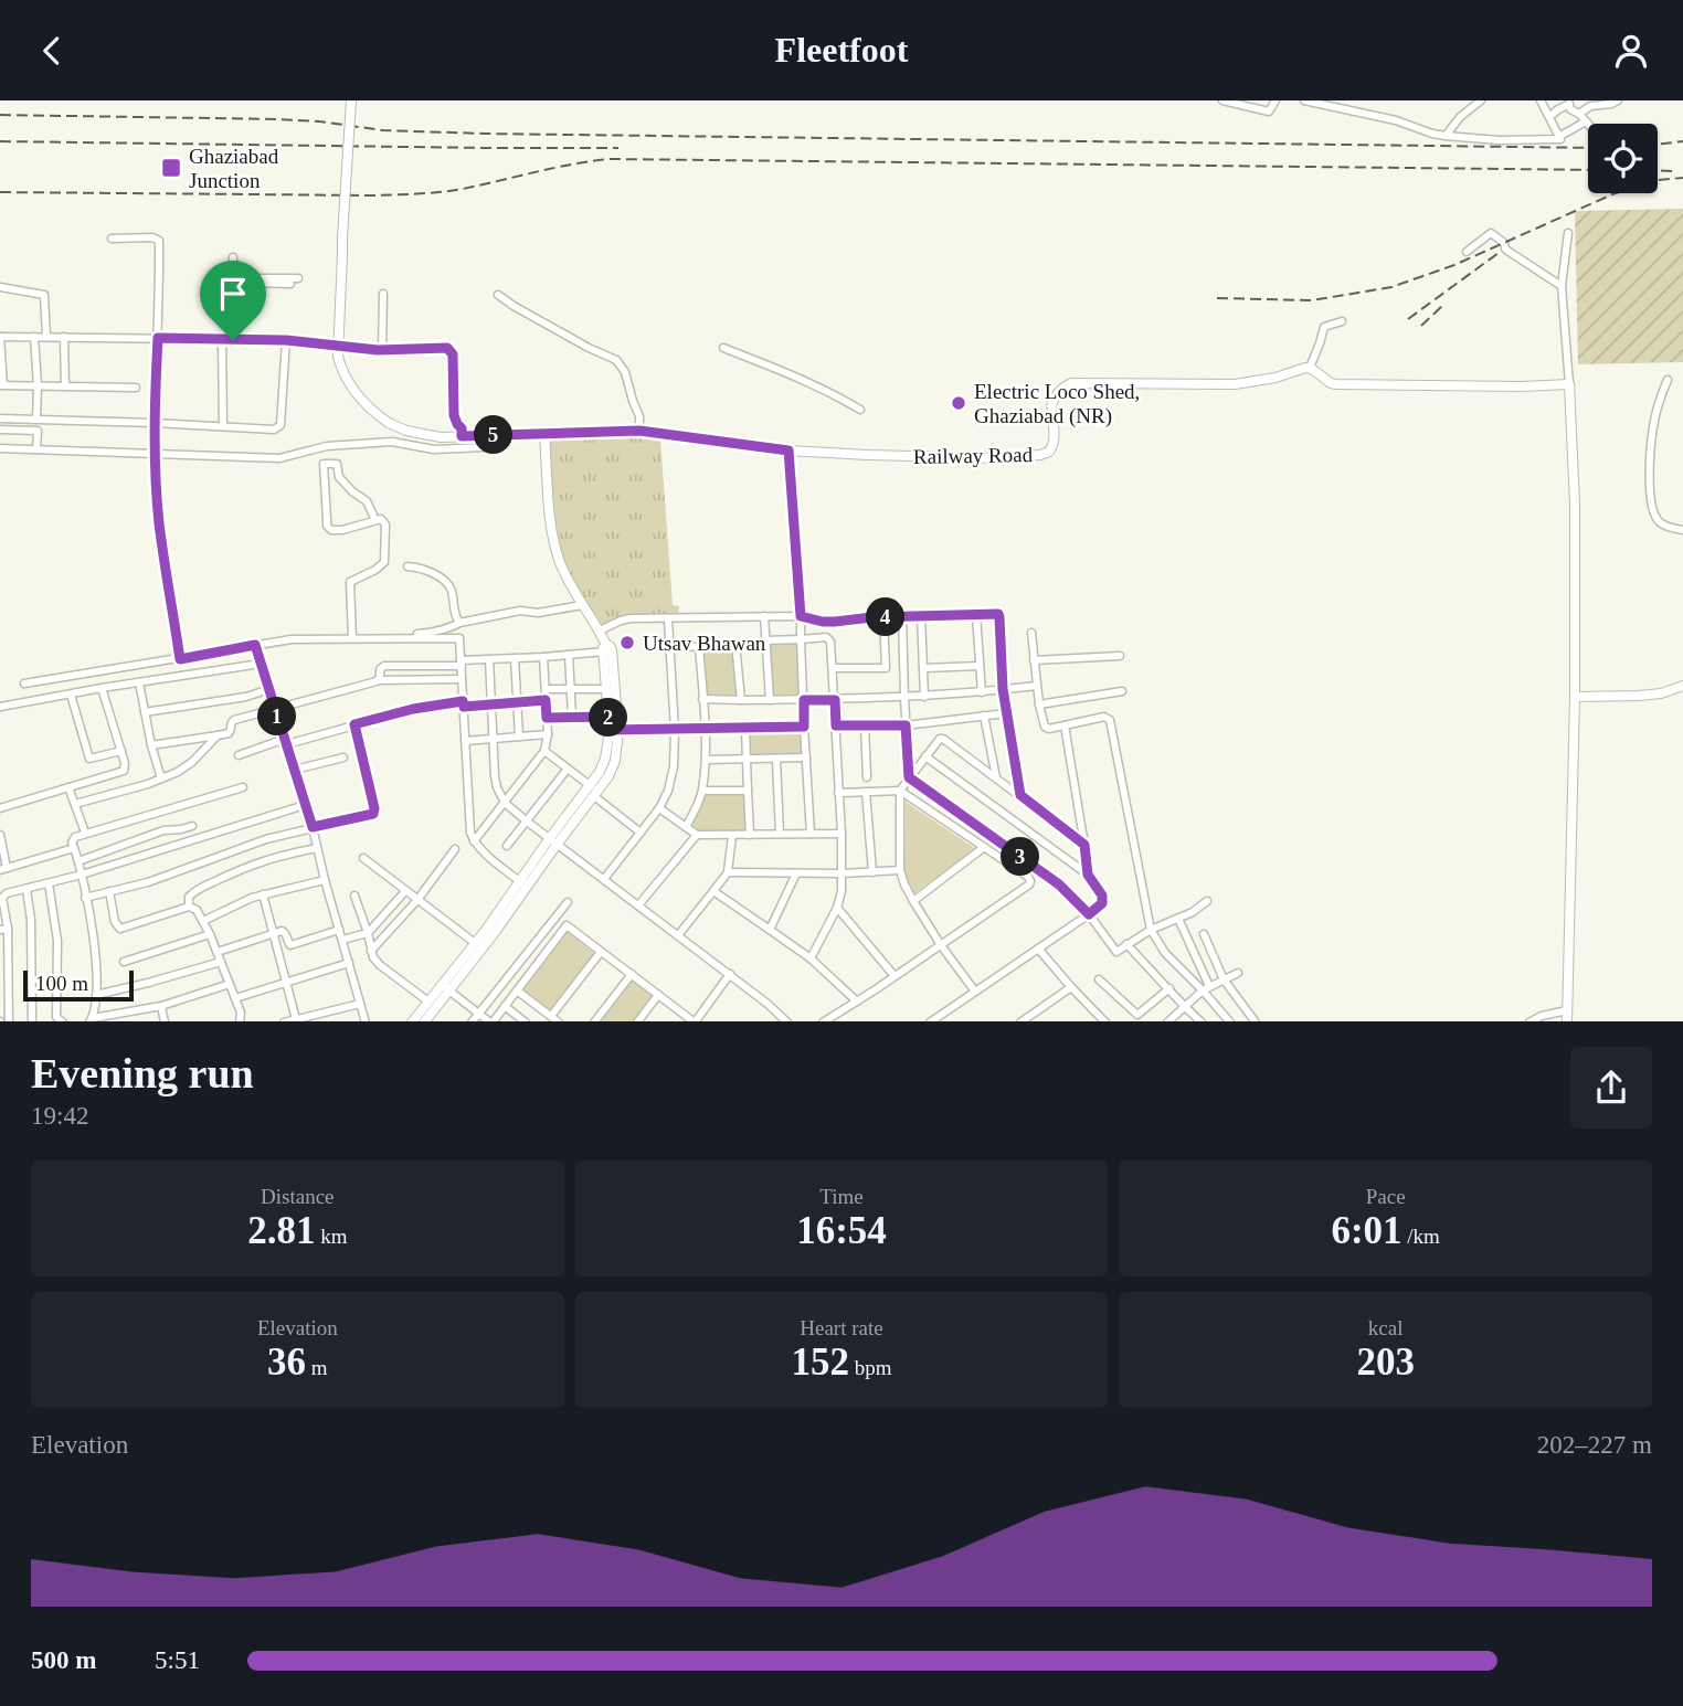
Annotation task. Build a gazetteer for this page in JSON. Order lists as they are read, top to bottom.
{
  "streets": {
    "street": ["Railway Road"]
  },
  "places": {
    "transit": ["Ghaziabad Junction"],
    "other": ["Electric Loco Shed, Ghaziabad (NR)", "Utsav Bhawan"]
  },
  "scale_bar": "100 m",
  "page": {
    "header": "Fleetfoot",
    "pins": [
      "5",
      "4",
      "1",
      "2",
      "3"
    ],
    "scale": "100 m",
    "heading": ["Evening run", "19:42"],
    "stats": [
      ["Distance", "2.81 km"],
      ["Time", "16:54"],
      ["Pace", "6:01 /km"],
      ["Elevation", "36 m"],
      ["Heart rate", "152 bpm"],
      ["kcal", "203"]
    ],
    "chart": ["Elevation", "202–227 m"],
    "list": [
      {
        "name": "500 m",
        "note": "5:51"
      }
    ]
  }
}
